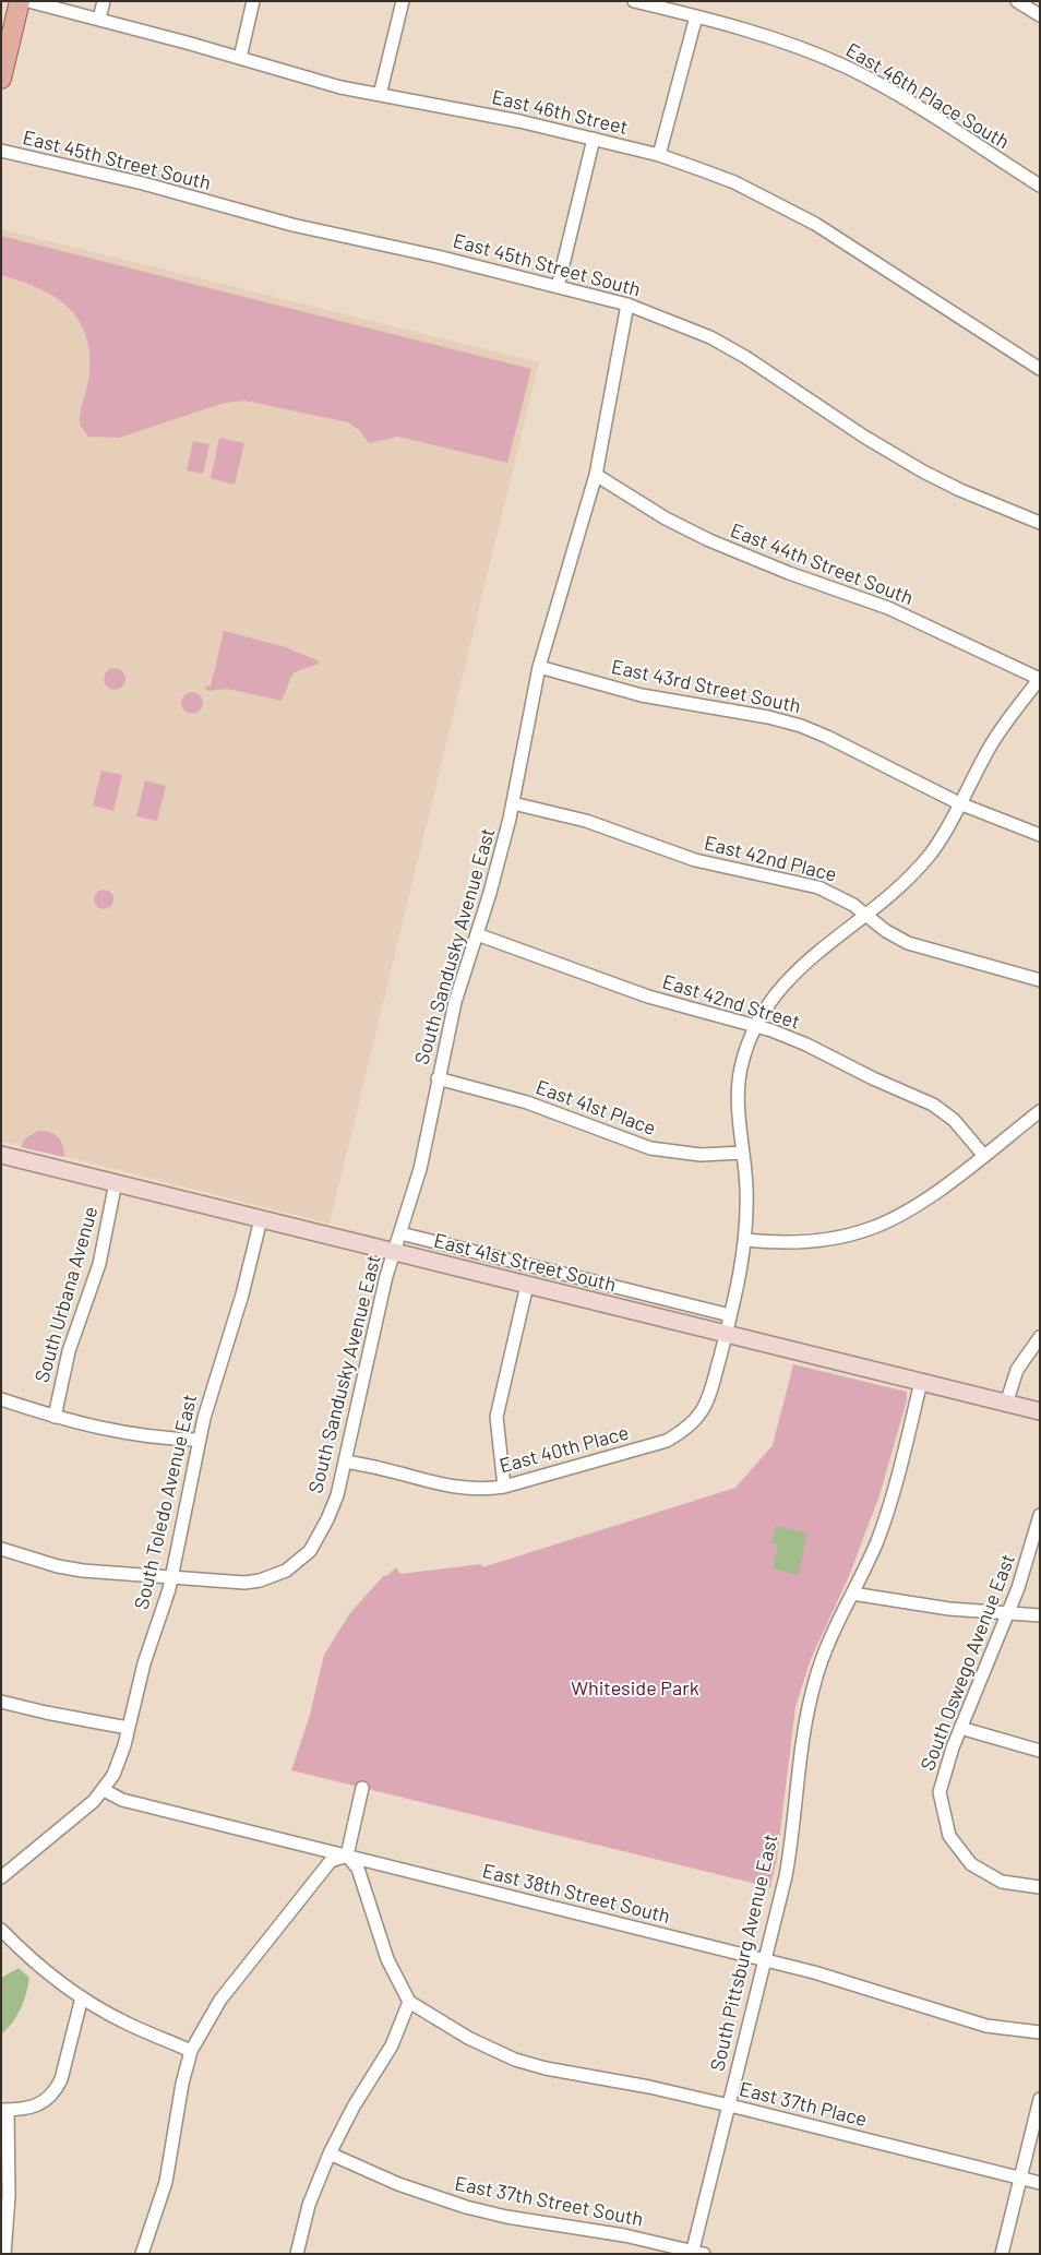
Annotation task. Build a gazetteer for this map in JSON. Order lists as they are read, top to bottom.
{
  "streets": {
    "main road": ["East 41st Street South"],
    "street": [
      "East 46th Place South",
      "East 46th Street",
      "East 45th Street South",
      "East 44th Street South",
      "East 43rd Street South",
      "East 42nd Place",
      "South Sandusky Avenue East",
      "East 42nd Street",
      "East 41st Place",
      "South Urbana Avenue",
      "East 40th Place",
      "South Toledo Avenue East",
      "South Oswego Avenue East",
      "East 38th Street South",
      "South Pittsburg Avenue East",
      "East 37th Place",
      "East 37th Street South"
    ]
  },
  "crossings": [
    ["East 45th Street South", "South Sandusky Avenue East"],
    ["East 44th Street South", "South Sandusky Avenue East"],
    ["East 43rd Street South", "South Sandusky Avenue East"],
    ["East 42nd Place", "South Sandusky Avenue East"],
    ["South Sandusky Avenue East", "East 42nd Street"],
    ["South Sandusky Avenue East", "East 41st Place"],
    ["South Sandusky Avenue East", "East 41st Street South"],
    ["South Sandusky Avenue East", "East 40th Place"],
    ["South Sandusky Avenue East", "South Toledo Avenue East"],
    ["East 41st Street South", "South Urbana Avenue"],
    ["East 41st Street South", "East 40th Place"],
    ["East 41st Street South", "South Toledo Avenue East"],
    ["East 41st Street South", "South Pittsburg Avenue East"],
    ["South Toledo Avenue East", "East 38th Street South"],
    ["East 38th Street South", "South Pittsburg Avenue East"],
    ["South Pittsburg Avenue East", "East 37th Place"],
    ["South Pittsburg Avenue East", "East 37th Street South"]
  ],
  "parks": ["Whiteside Park"]
}
